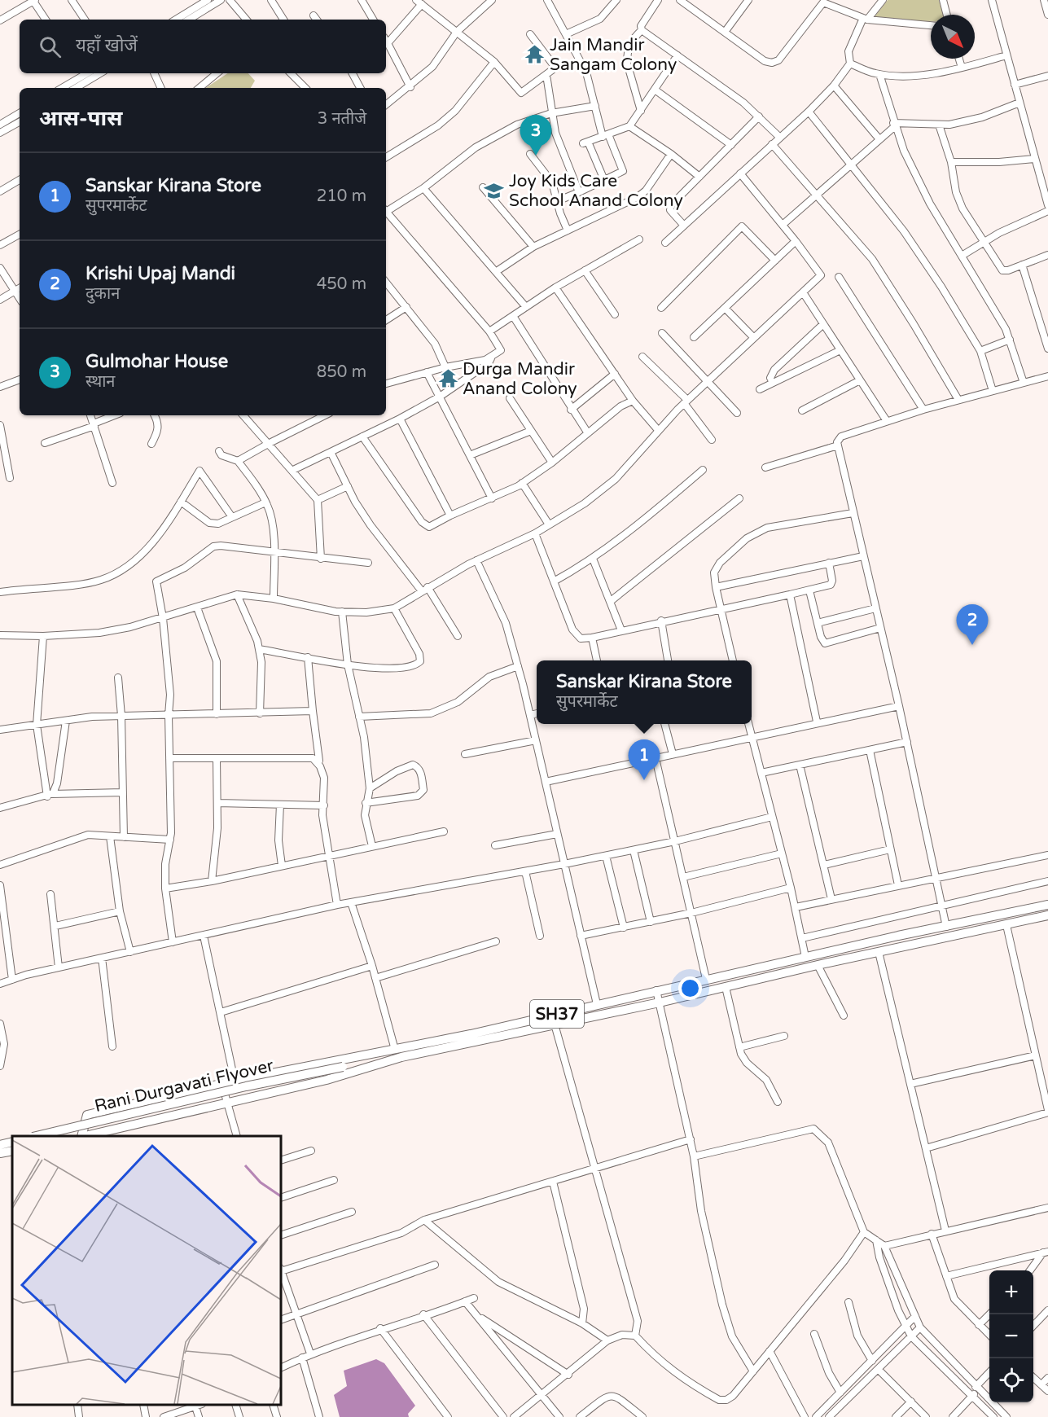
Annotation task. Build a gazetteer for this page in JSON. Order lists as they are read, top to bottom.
{
  "streets": {
    "main road": ["SH37", "Rani Durgavati Flyover"]
  },
  "crossings": [
    ["SH37", "Rani Durgavati Flyover"]
  ],
  "places": {
    "temple": ["Jain Mandir Sangam Colony", "Durga Mandir Anand Colony"],
    "school or university": ["Joy Kids Care School Anand Colony"]
  },
  "north": "bottom right",
  "page": {
    "search": "यहाँ खोजें",
    "heading": ["आस-पास", "3 नतीजे"],
    "pins": ["3", "2", "1"],
    "list": [
      {
        "mark": "1",
        "name": "Sanskar Kirana Store",
        "note": "सुपरमार्केट",
        "value": "210 m"
      },
      {
        "mark": "2",
        "name": "Krishi Upaj Mandi",
        "note": "दुकान",
        "value": "450 m"
      },
      {
        "mark": "3",
        "name": "Gulmohar House",
        "note": "स्थान",
        "value": "850 m"
      }
    ],
    "popup": ["Sanskar Kirana Store", "सुपरमार्केट"],
    "map_buttons": ["+", "−"]
  }
}
